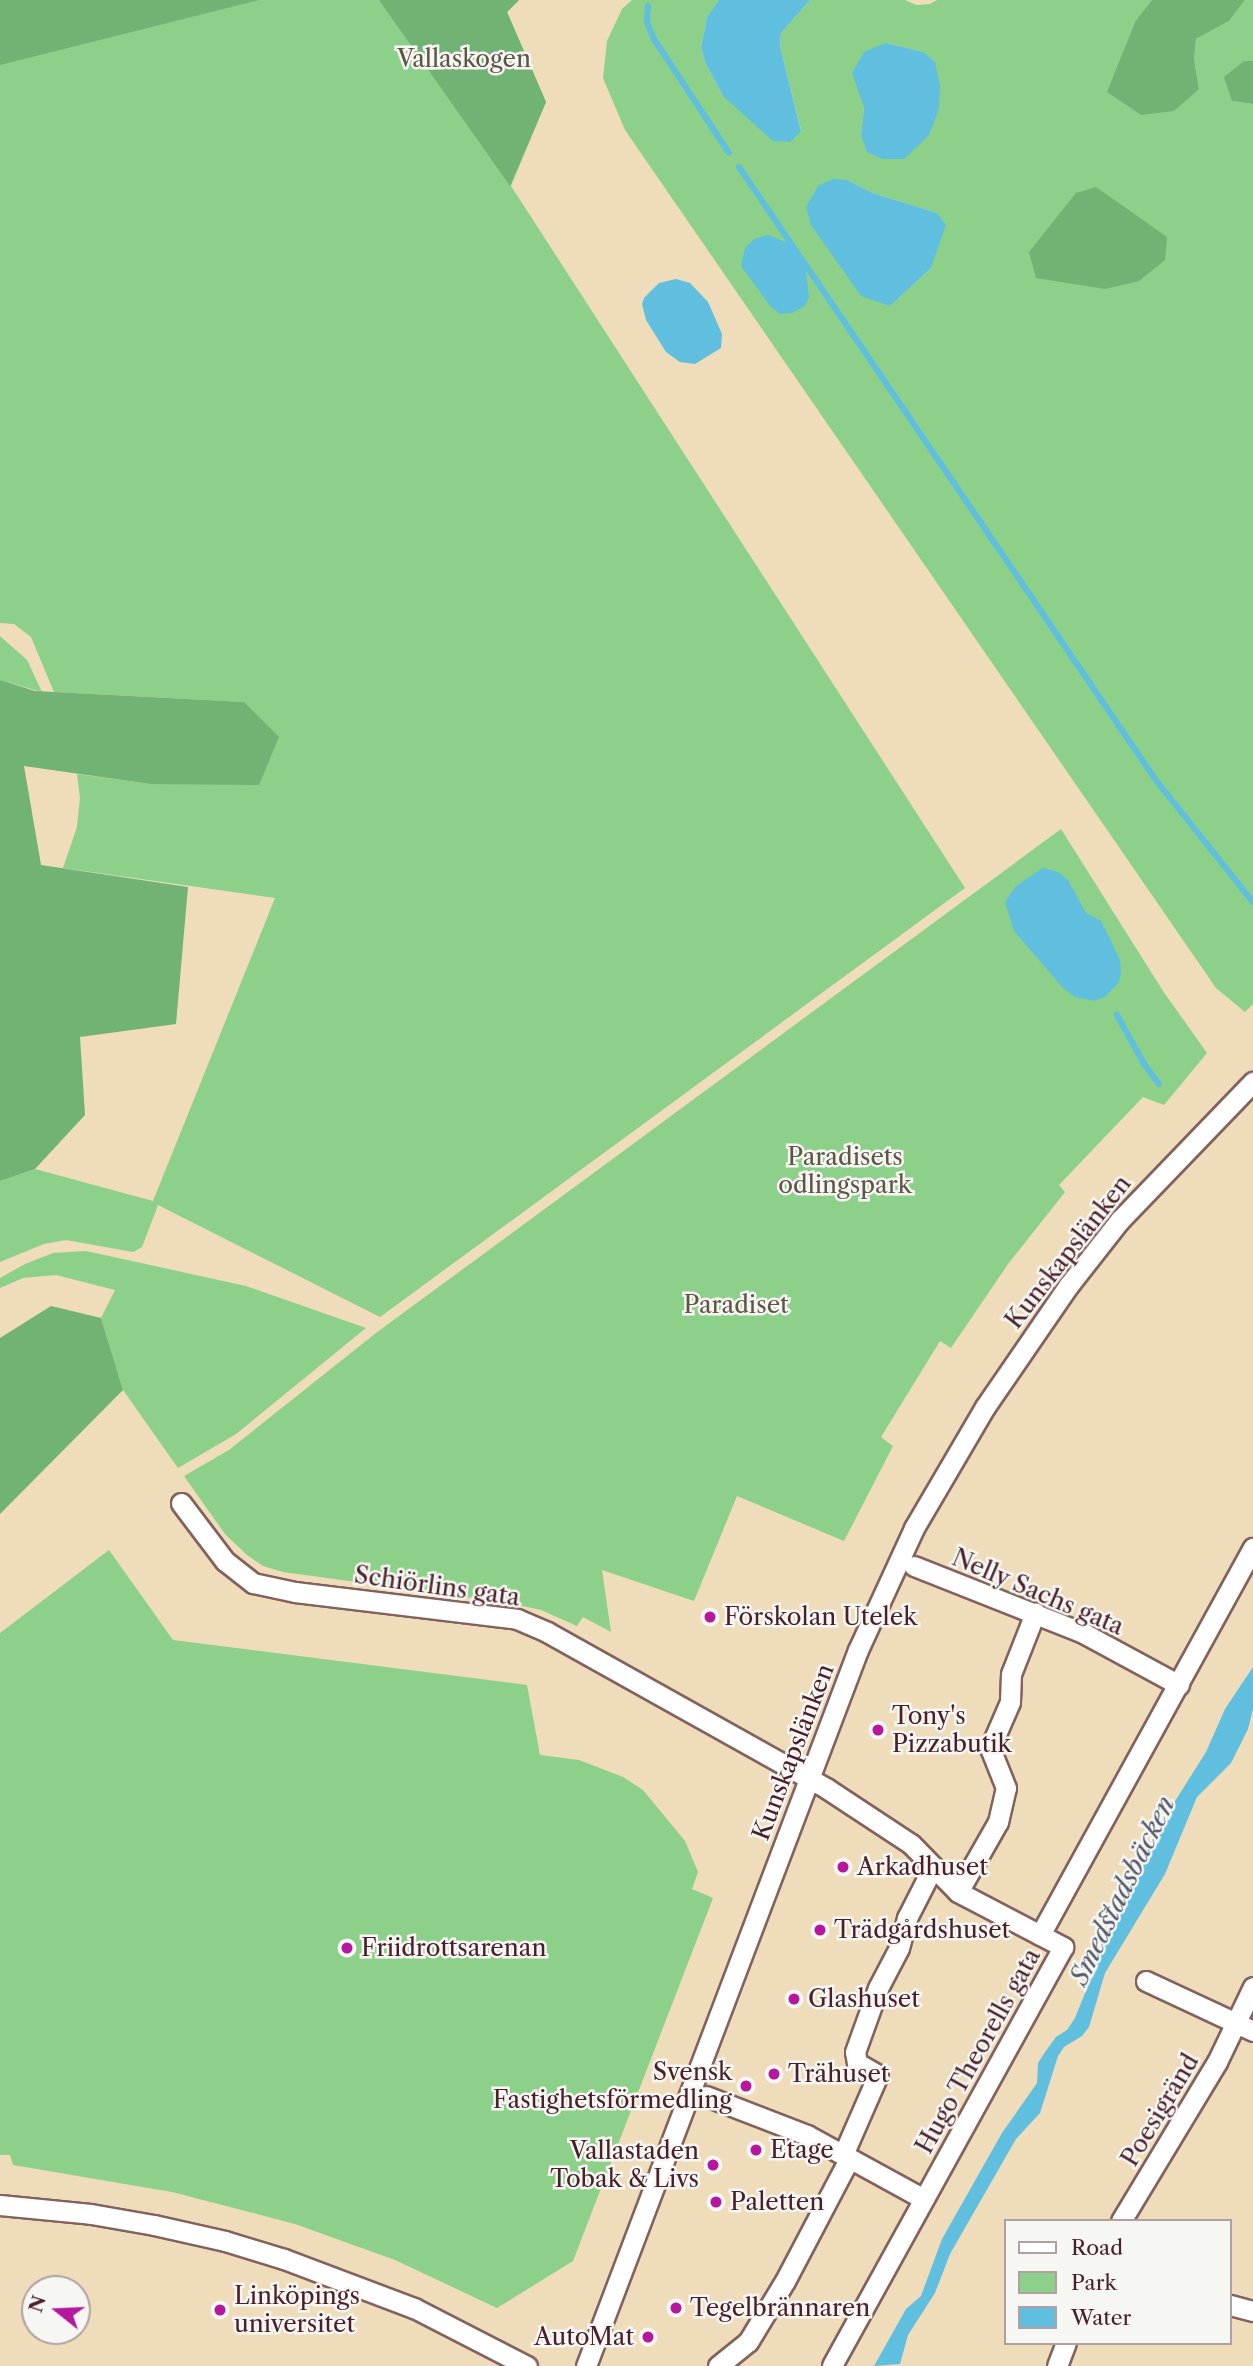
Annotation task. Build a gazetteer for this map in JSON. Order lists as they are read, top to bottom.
{
  "streets": {
    "street": [
      "Kunskapslänken",
      "Schiörlins gata",
      "Nelly Sachs gata",
      "Hugo Theorells gata",
      "Poesigränd"
    ]
  },
  "crossings": [
    ["Kunskapslänken", "Schiörlins gata"],
    ["Schiörlins gata", "Hugo Theorells gata"],
    ["Nelly Sachs gata", "Hugo Theorells gata"]
  ],
  "water": ["Smedstadsbäcken"],
  "parks": ["Vallaskogen", "Paradisets odlingspark", "Paradiset"],
  "places": [
    "Förskolan Utelek",
    "Tony's Pizzabutik",
    "Arkadhuset",
    "Trädgårdshuset",
    "Friidrottsarenan",
    "Glashuset",
    "Trähuset",
    "Svensk Fastighetsförmedling",
    "Etage",
    "Vallastaden Tobak & Livs",
    "Paletten",
    "Tegelbrännaren",
    "Linköpings universitet",
    "AutoMat"
  ],
  "legend": ["Road", "Park", "Water"],
  "north": "left"
}
